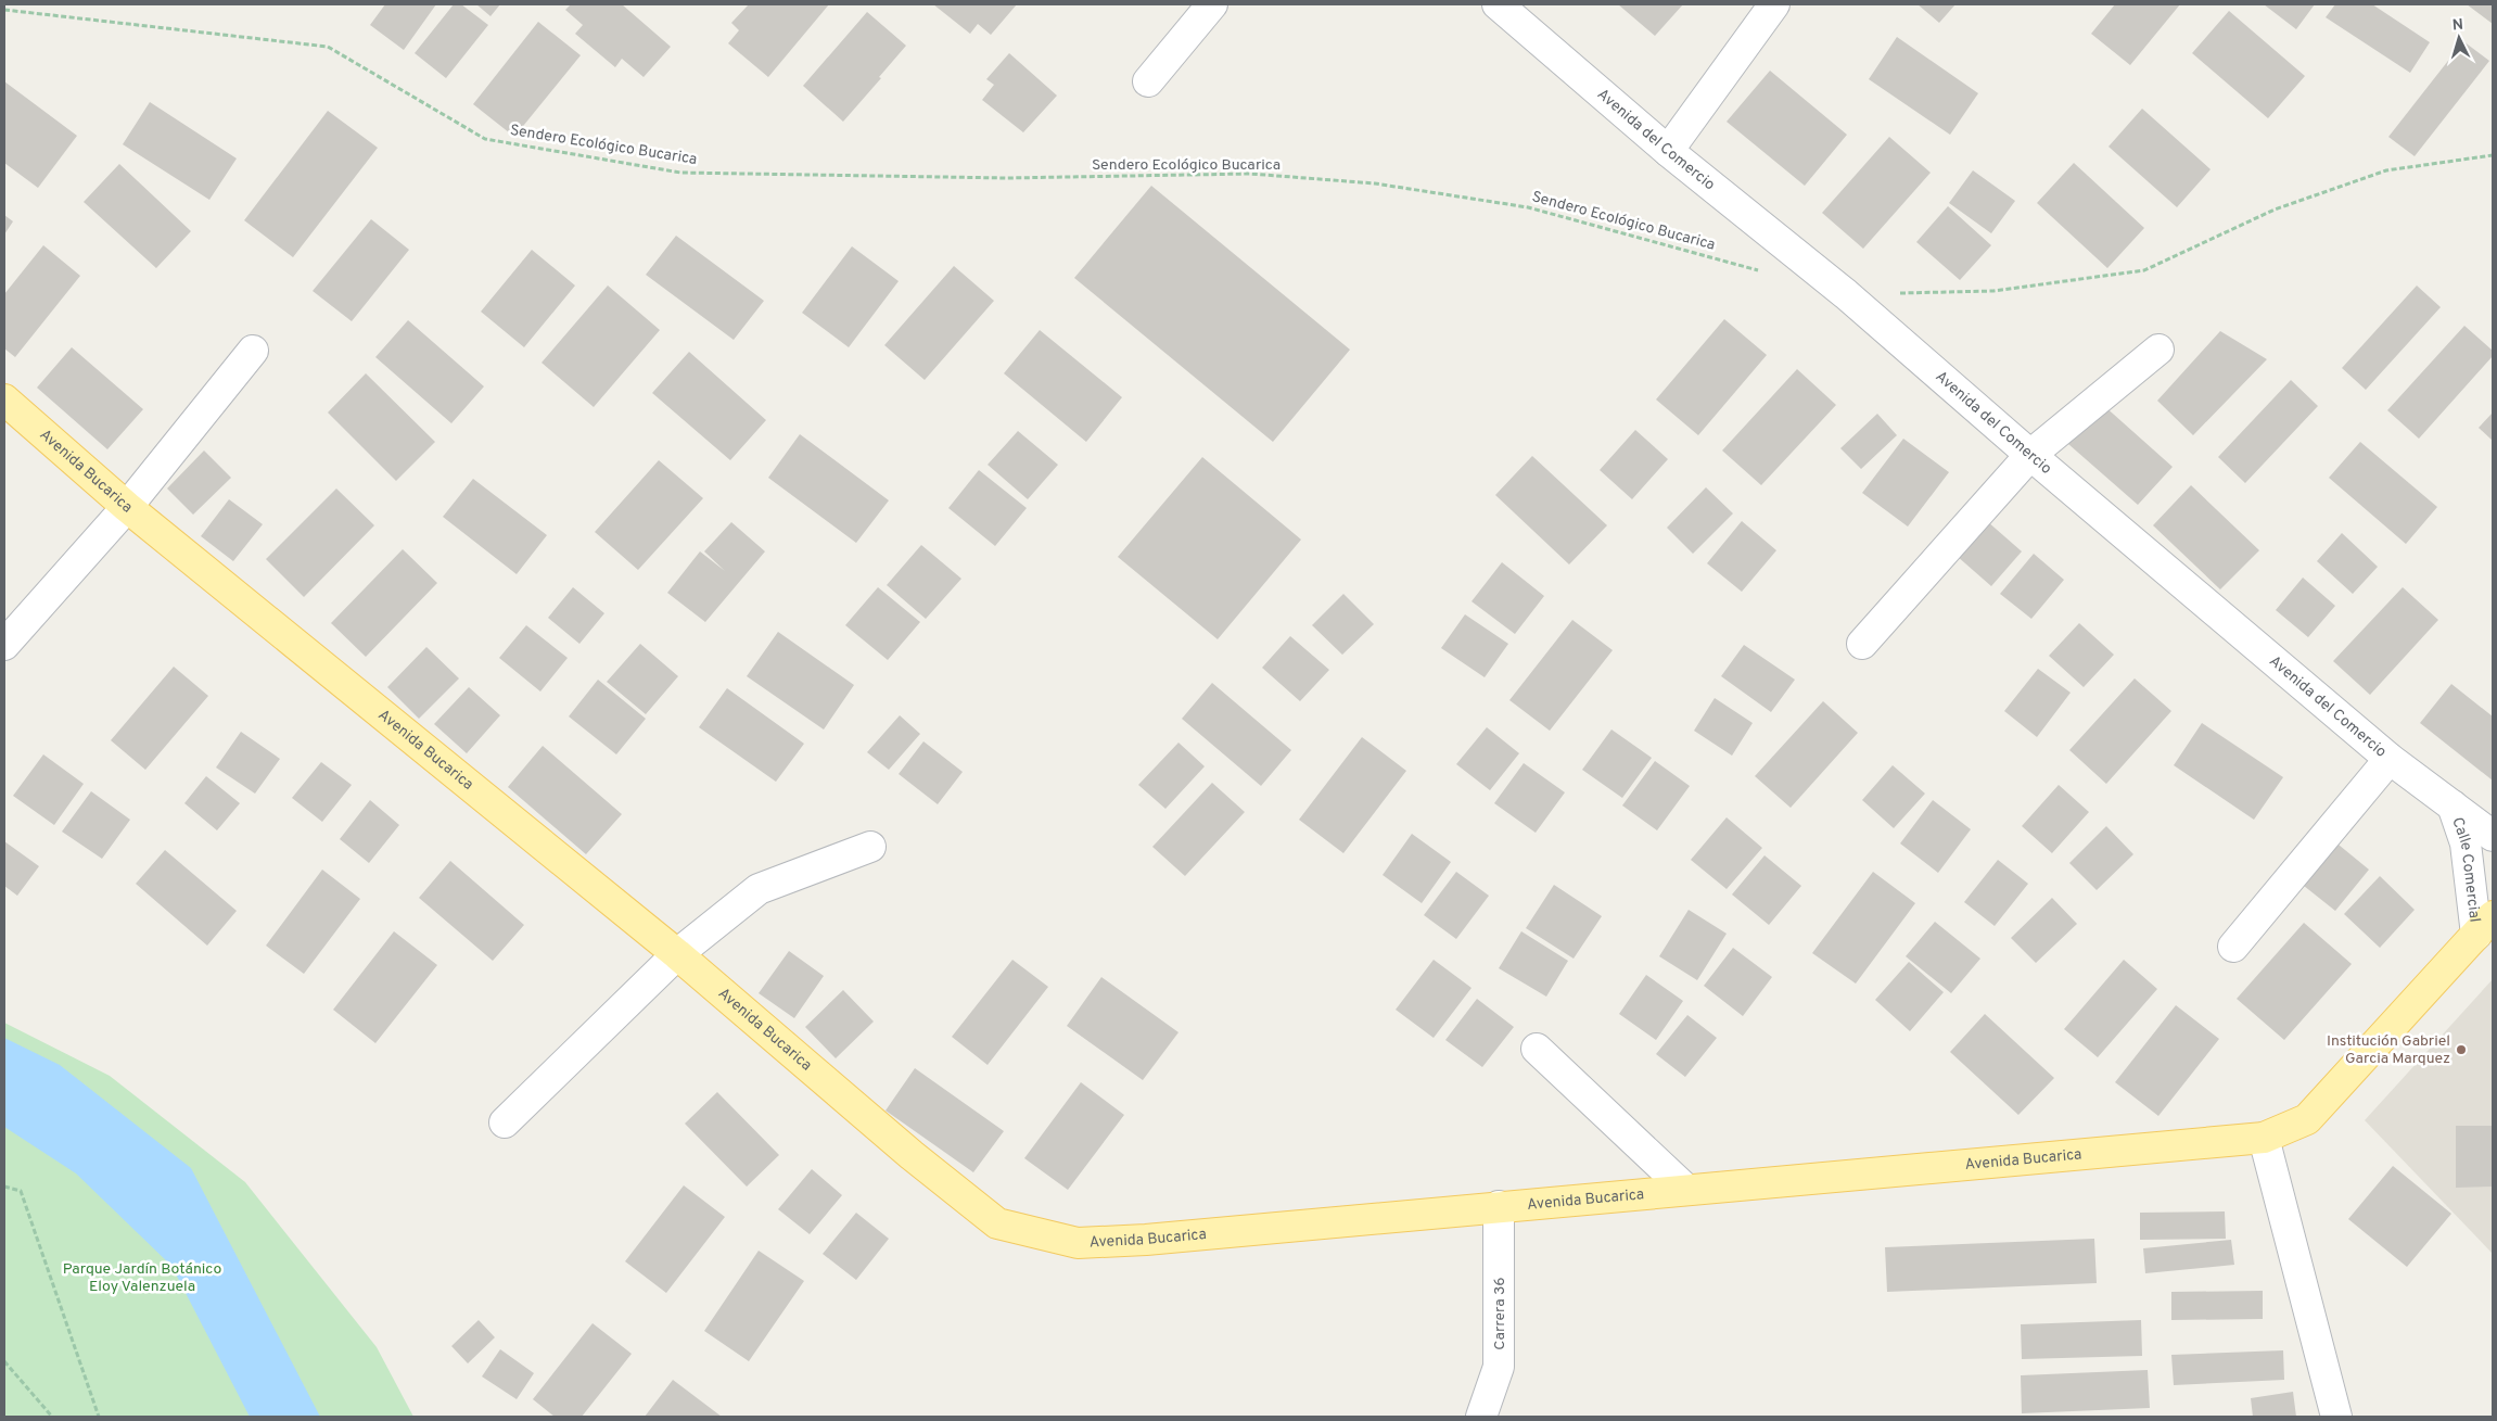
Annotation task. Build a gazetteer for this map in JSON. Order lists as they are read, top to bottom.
{
  "streets": {
    "main road": ["Avenida Bucarica"],
    "street": ["Avenida del Comercio", "Calle Comercial", "Carrera 36"],
    "path": ["Sendero Ecológico Bucarica"]
  },
  "crossings": [
    ["Avenida del Comercio", "Calle Comercial"],
    ["Avenida Bucarica", "Calle Comercial"],
    ["Avenida Bucarica", "Carrera 36"]
  ],
  "parks": ["Parque Jardín Botánico Eloy Valenzuela"],
  "places": ["Institución Gabriel Garcia Marquez"],
  "north": "top"
}
